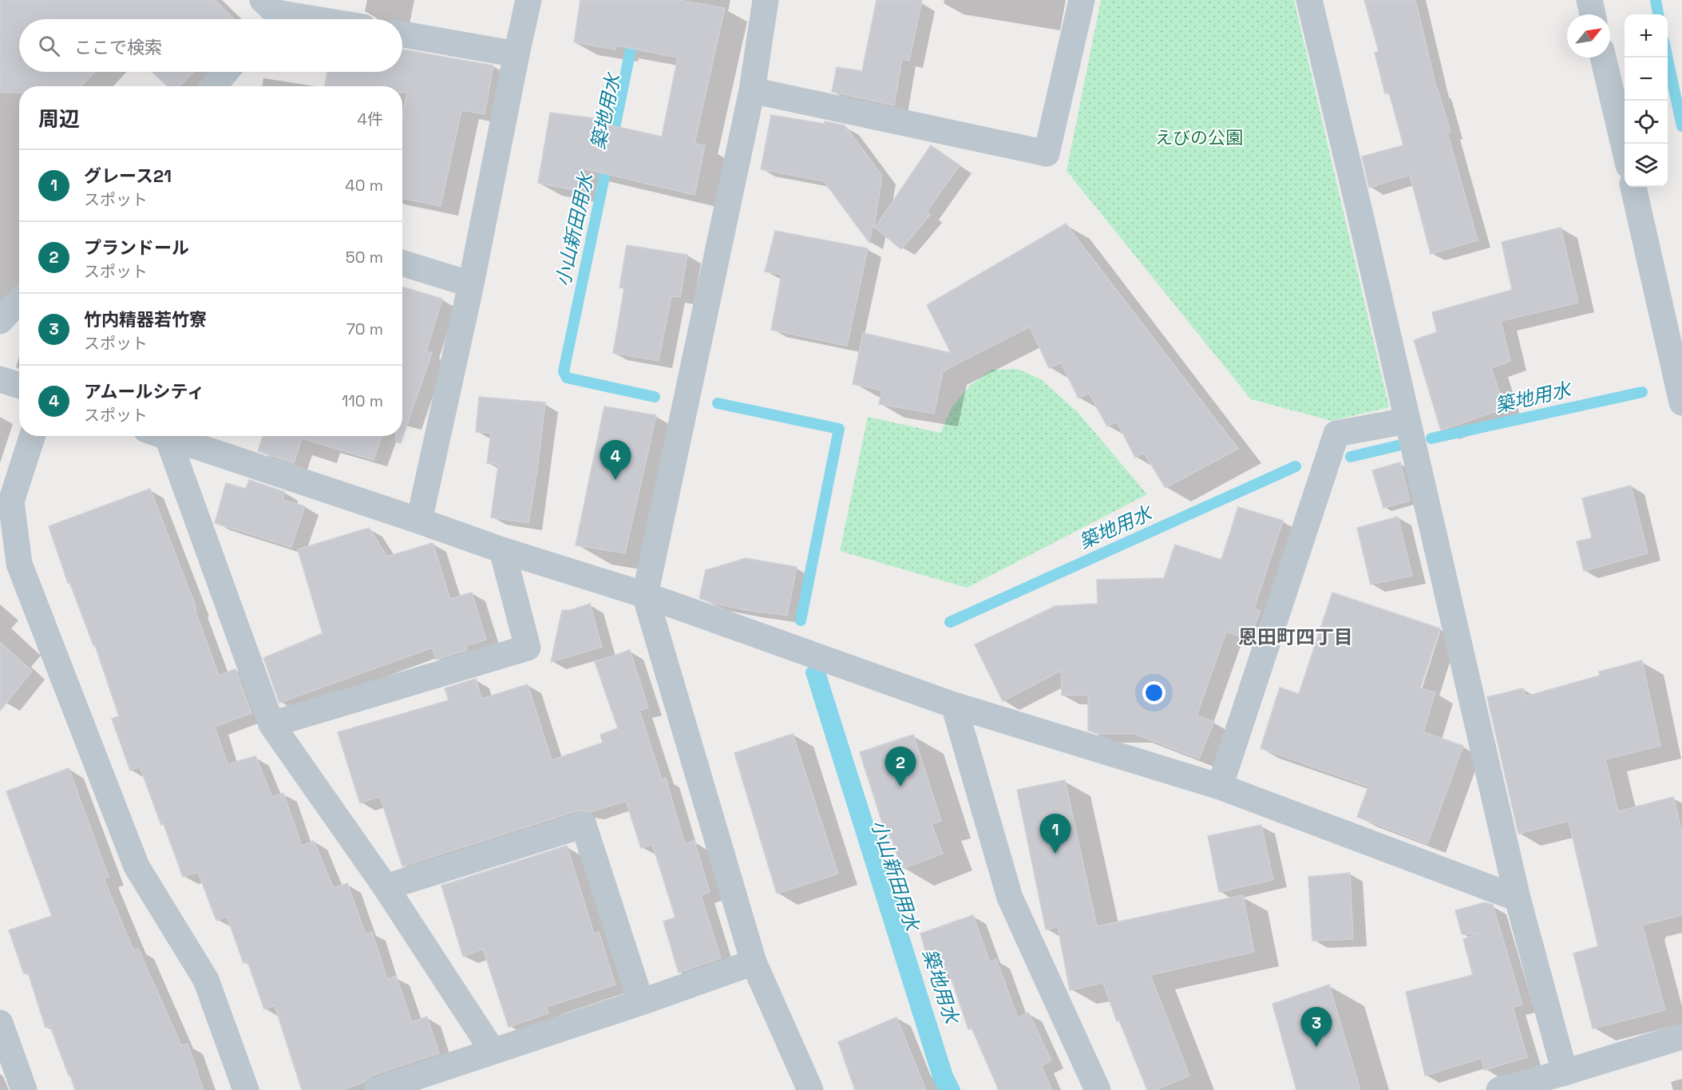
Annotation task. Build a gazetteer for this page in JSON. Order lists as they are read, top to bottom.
{
  "districts": ["恩田町四丁目"],
  "water": ["築地用水", "小山新田用水"],
  "parks": ["えびの公園"],
  "north": "top right",
  "page": {
    "map_buttons": ["+", "−"],
    "search": "ここで検索",
    "heading": ["周辺", "4件"],
    "list": [
      {
        "mark": "1",
        "name": "グレース21",
        "note": "スポット",
        "value": "40 m"
      },
      {
        "mark": "2",
        "name": "プランドール",
        "note": "スポット",
        "value": "50 m"
      },
      {
        "mark": "3",
        "name": "竹内精器若竹寮",
        "note": "スポット",
        "value": "70 m"
      },
      {
        "mark": "4",
        "name": "アムールシティ",
        "note": "スポット",
        "value": "110 m"
      }
    ],
    "pins": [
      "4",
      "2",
      "1",
      "3"
    ]
  }
}
